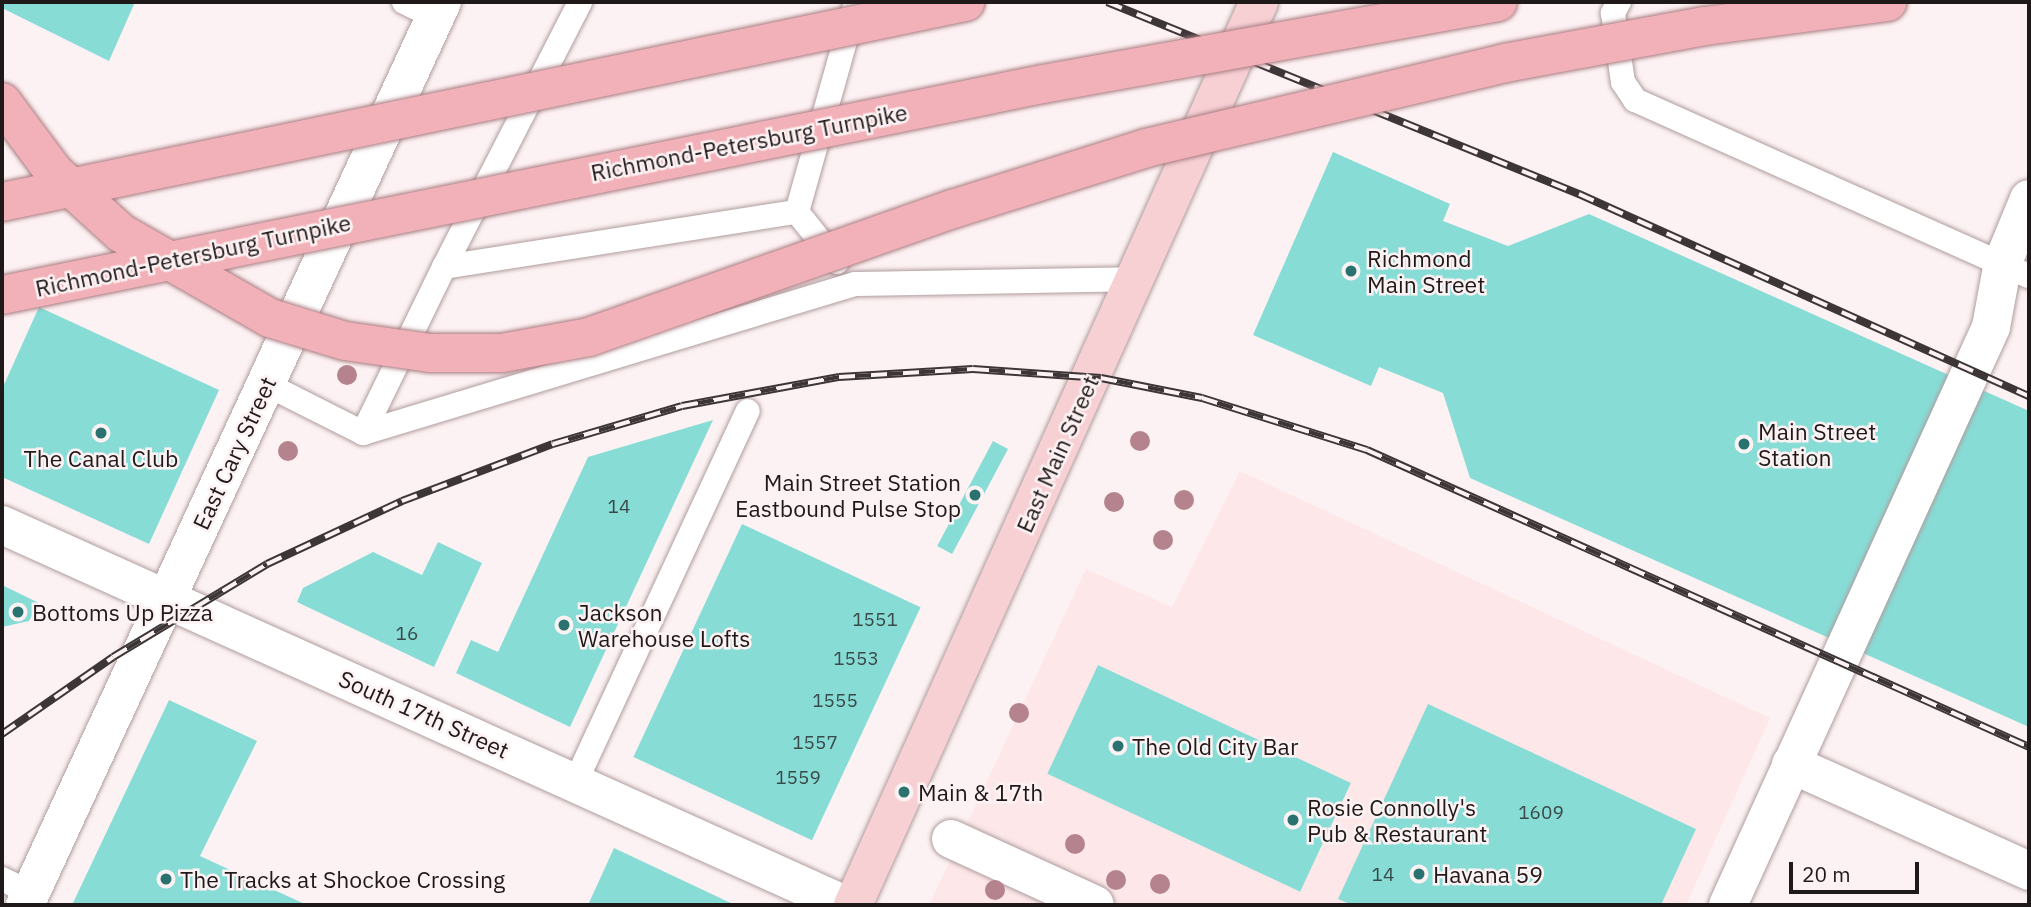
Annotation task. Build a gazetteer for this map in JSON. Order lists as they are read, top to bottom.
{
  "streets": {
    "highway": ["Richmond-Petersburg Turnpike"],
    "main road": ["East Main Street"],
    "street": ["East Cary Street", "South 17th Street"]
  },
  "crossings": [
    ["East Cary Street", "South 17th Street"]
  ],
  "places": [
    "Richmond Main Street",
    "The Canal Club",
    "Main Street Station",
    "Main Street Station Eastbound Pulse Stop",
    "Bottoms Up Pizza",
    "Jackson Warehouse Lofts",
    "The Old City Bar",
    "Main & 17th",
    "Rosie Connolly's Pub & Restaurant",
    "Havana 59",
    "The Tracks at Shockoe Crossing"
  ],
  "house_numbers": [
    "14",
    "1551",
    "16",
    "1553",
    "1555",
    "1557",
    "1559",
    "1609",
    "14"
  ],
  "scale_bar": "20 m"
}
